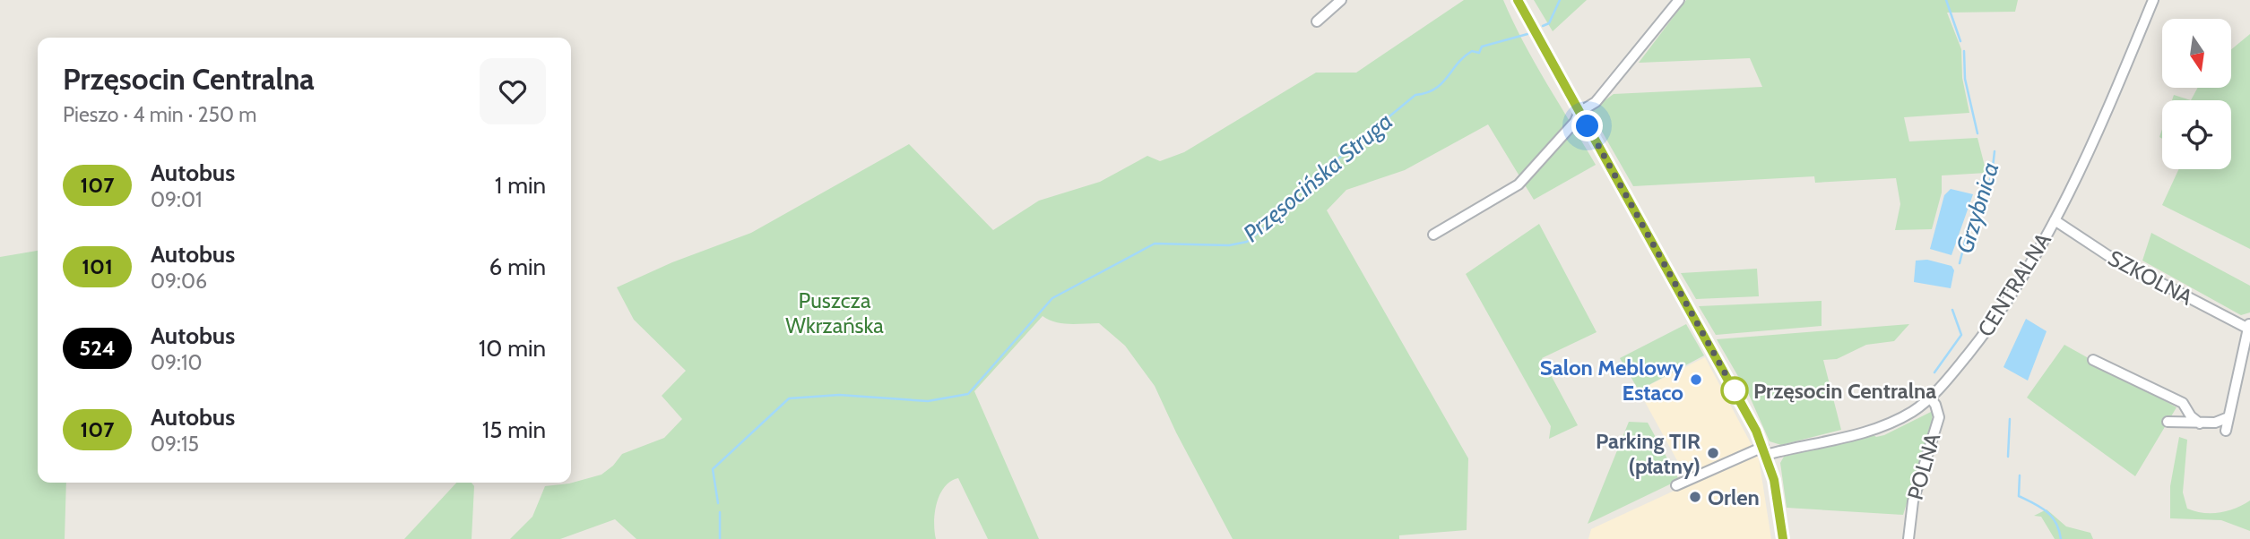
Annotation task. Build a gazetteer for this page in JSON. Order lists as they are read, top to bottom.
{
  "streets": {
    "street": ["SZKOLNA", "CENTRALNA", "POLNA"]
  },
  "crossings": [
    ["SZKOLNA", "CENTRALNA"],
    ["CENTRALNA", "POLNA"]
  ],
  "water": ["Przęsocińska Struga", "Grzybnica"],
  "parks": ["Puszcza Wkrzańska"],
  "places": [
    "Salon Meblowy Estaco",
    "Przęsocin Centralna",
    "Parking TIR (płatny)",
    "Orlen"
  ],
  "lines": ["bus line 107"],
  "north": "bottom",
  "page": {
    "heading": ["Przęsocin Centralna", "Pieszo · 4 min · 250 m"],
    "list": [
      {
        "mark": "107",
        "name": "Autobus",
        "note": "09:01",
        "value": "1 min"
      },
      {
        "mark": "101",
        "name": "Autobus",
        "note": "09:06",
        "value": "6 min"
      },
      {
        "mark": "524",
        "name": "Autobus",
        "note": "09:10",
        "value": "10 min"
      },
      {
        "mark": "107",
        "name": "Autobus",
        "note": "09:15",
        "value": "15 min"
      }
    ]
  }
}
